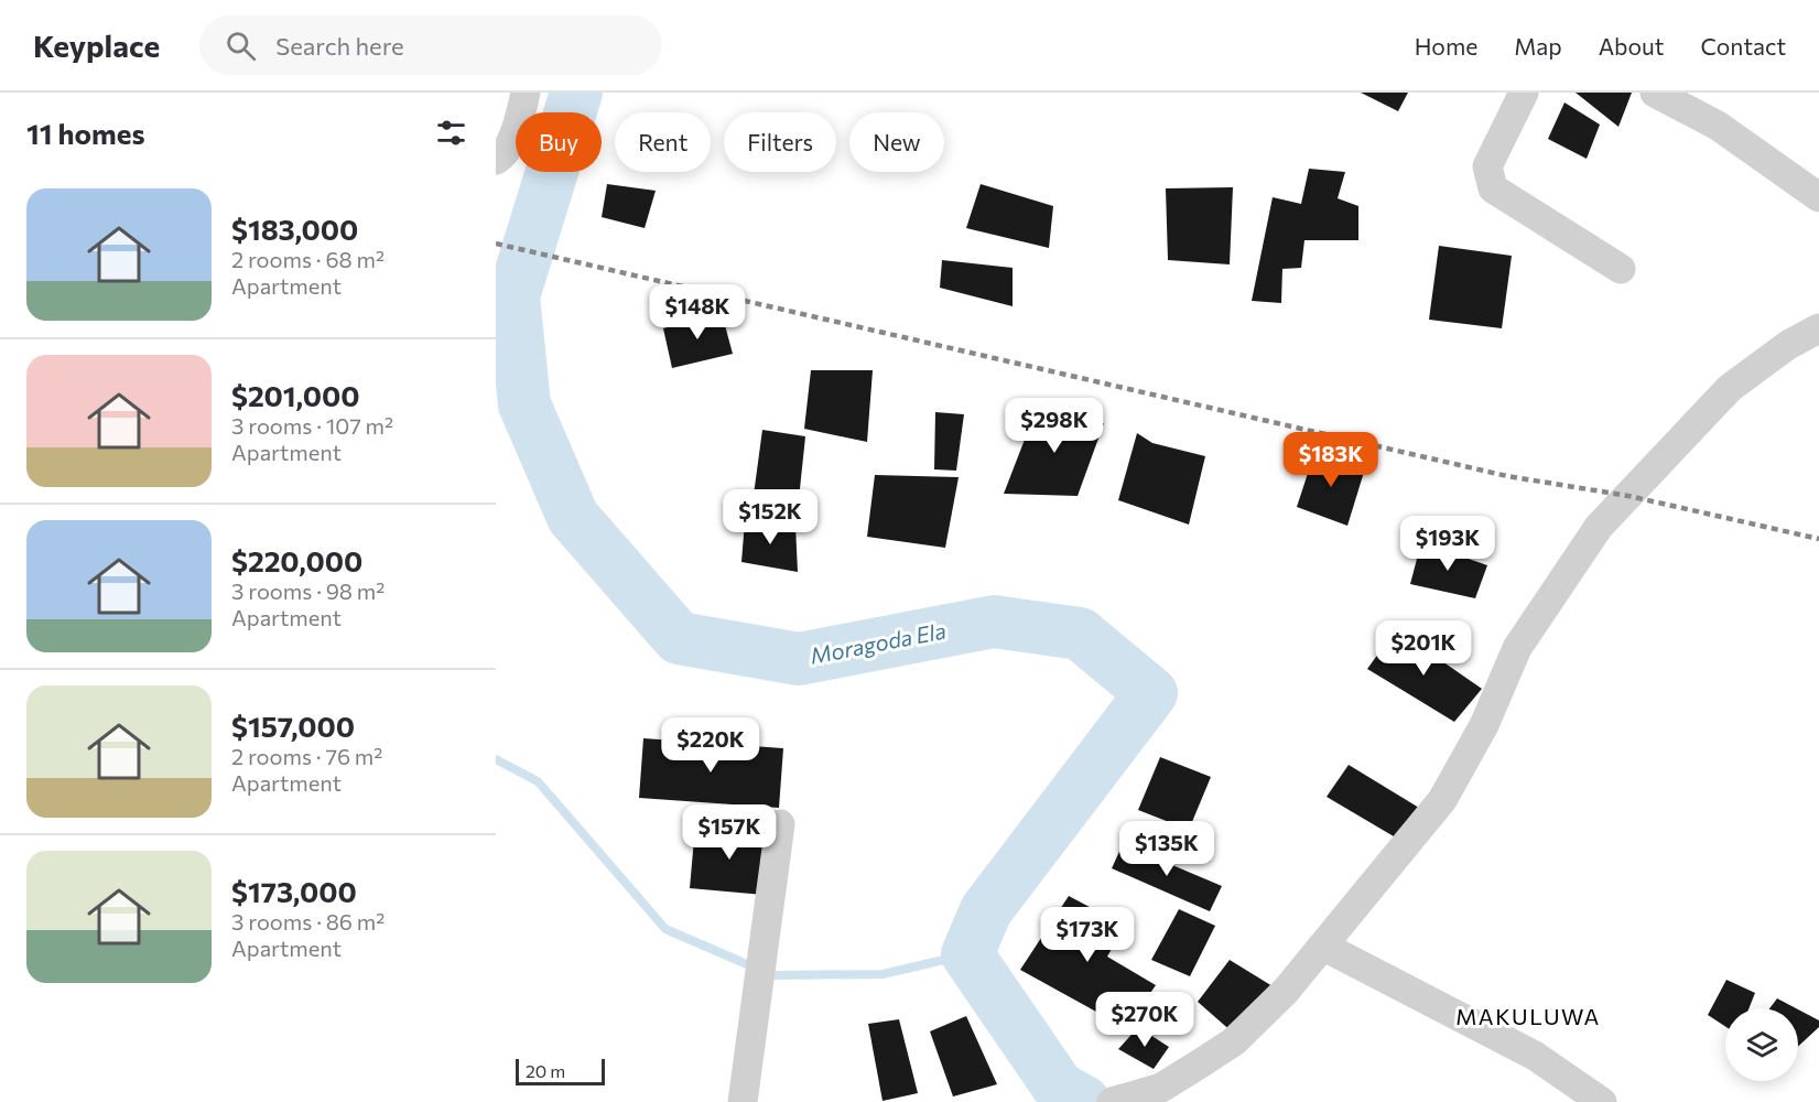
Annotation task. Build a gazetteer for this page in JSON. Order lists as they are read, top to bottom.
{
  "districts": ["MAKULUWA"],
  "water": ["Moragoda Ela"],
  "scale_bar": "20 m",
  "page": {
    "header": "Keyplace",
    "search": "Search here",
    "nav": [
      "Home",
      "Map",
      "About",
      "Contact"
    ],
    "heading": "11 homes",
    "chip": [
      "Buy",
      "Rent",
      "Filters",
      "New"
    ],
    "list": [
      {
        "name": "$183,000",
        "note": "2 rooms · 68 m² · Apartment"
      },
      {
        "name": "$201,000",
        "note": "3 rooms · 107 m² · Apartment"
      },
      {
        "name": "$220,000",
        "note": "3 rooms · 98 m² · Apartment"
      },
      {
        "name": "$157,000",
        "note": "2 rooms · 76 m² · Apartment"
      },
      {
        "name": "$173,000",
        "note": "3 rooms · 86 m² · Apartment"
      }
    ],
    "price": [
      "$148K",
      "$298K",
      "$183K",
      "$152K",
      "$193K",
      "$201K",
      "$220K",
      "$157K",
      "$135K",
      "$173K",
      "$270K"
    ],
    "scale": "20 m"
  }
}
